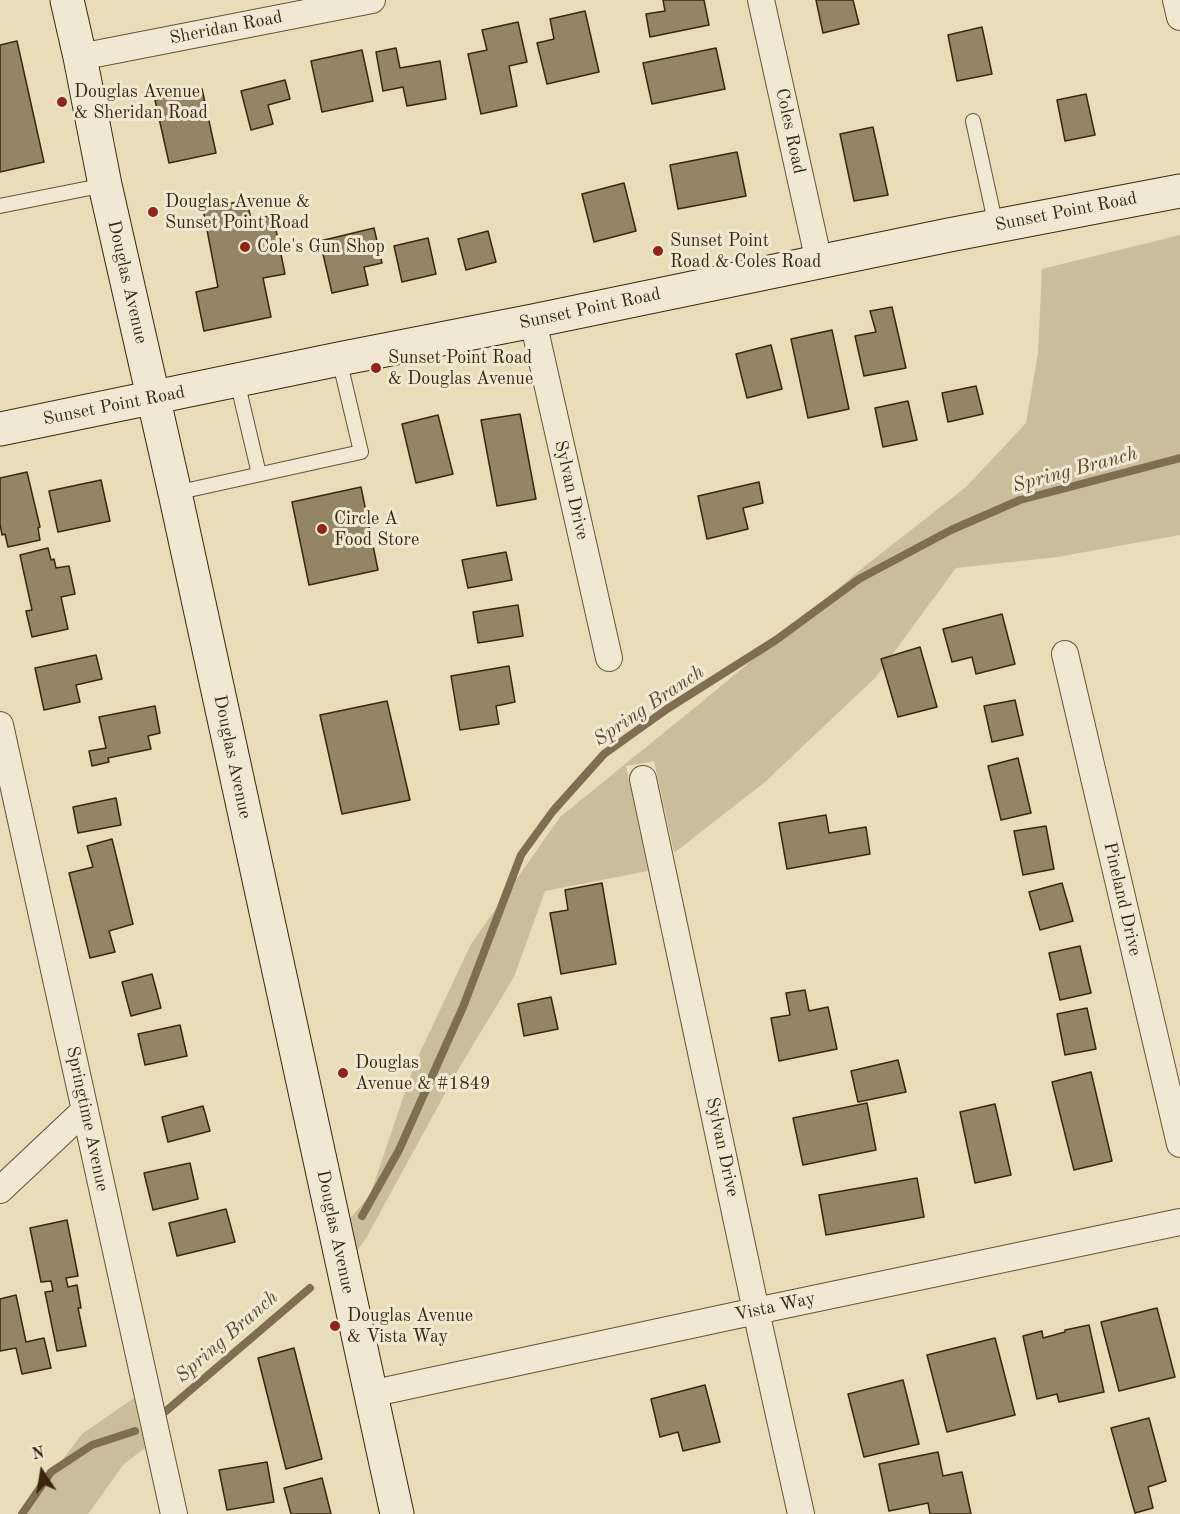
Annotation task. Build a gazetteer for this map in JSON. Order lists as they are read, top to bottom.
{
  "streets": {
    "main road": ["Sunset Point Road", "Douglas Avenue"],
    "street": [
      "Sheridan Road",
      "Coles Road",
      "Sylvan Drive",
      "Pineland Drive",
      "Springtime Avenue",
      "Vista Way"
    ]
  },
  "crossings": [
    ["Sheridan Road", "Douglas Avenue"],
    ["Coles Road", "Sunset Point Road"],
    ["Sunset Point Road", "Douglas Avenue"],
    ["Sunset Point Road", "Sylvan Drive"],
    ["Douglas Avenue", "Vista Way"],
    ["Sylvan Drive", "Vista Way"]
  ],
  "water": ["Spring Branch"],
  "places": [
    "Douglas Avenue & Sheridan Road",
    "Douglas Avenue & Sunset Point Road",
    "Cole's Gun Shop",
    "Sunset Point Road & Coles Road",
    "Sunset Point Road & Douglas Avenue",
    "Circle A Food Store",
    "Douglas Avenue & #1849",
    "Douglas Avenue & Vista Way"
  ],
  "north": "top"
}
